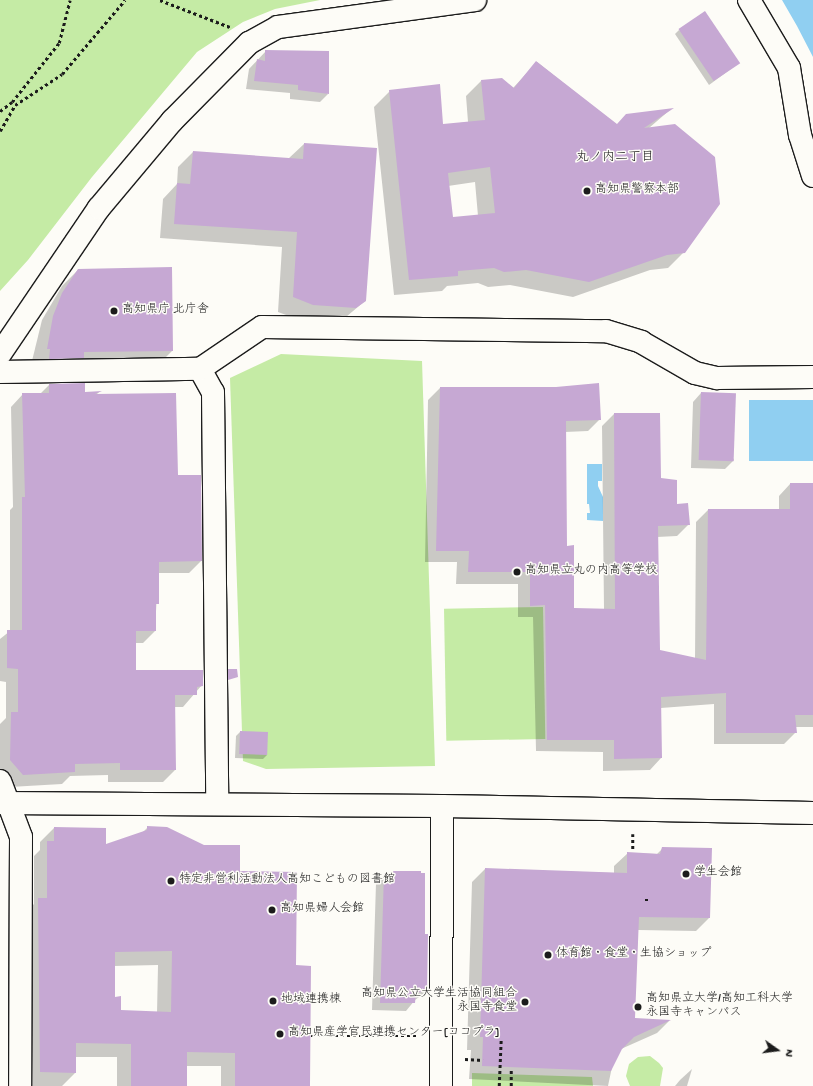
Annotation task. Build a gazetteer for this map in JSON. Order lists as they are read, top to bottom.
{
  "districts": ["丸ノ内二丁目"],
  "places": [
    "高知県警察本部",
    "高知県庁 北庁舎",
    "高知県立丸の内高等学校",
    "学生会館",
    "特定非営利活動法人高知こどもの図書館",
    "高知県婦人会館",
    "体育館・食堂・生協ショップ",
    "地域連携棟",
    "高知県公立大学生活協同組合 永国寺食堂",
    "高知県立大学/高知工科大学 永国寺キャンパス",
    "高知県産学官民連携センター[ココプラ]"
  ],
  "north": "right"
}
